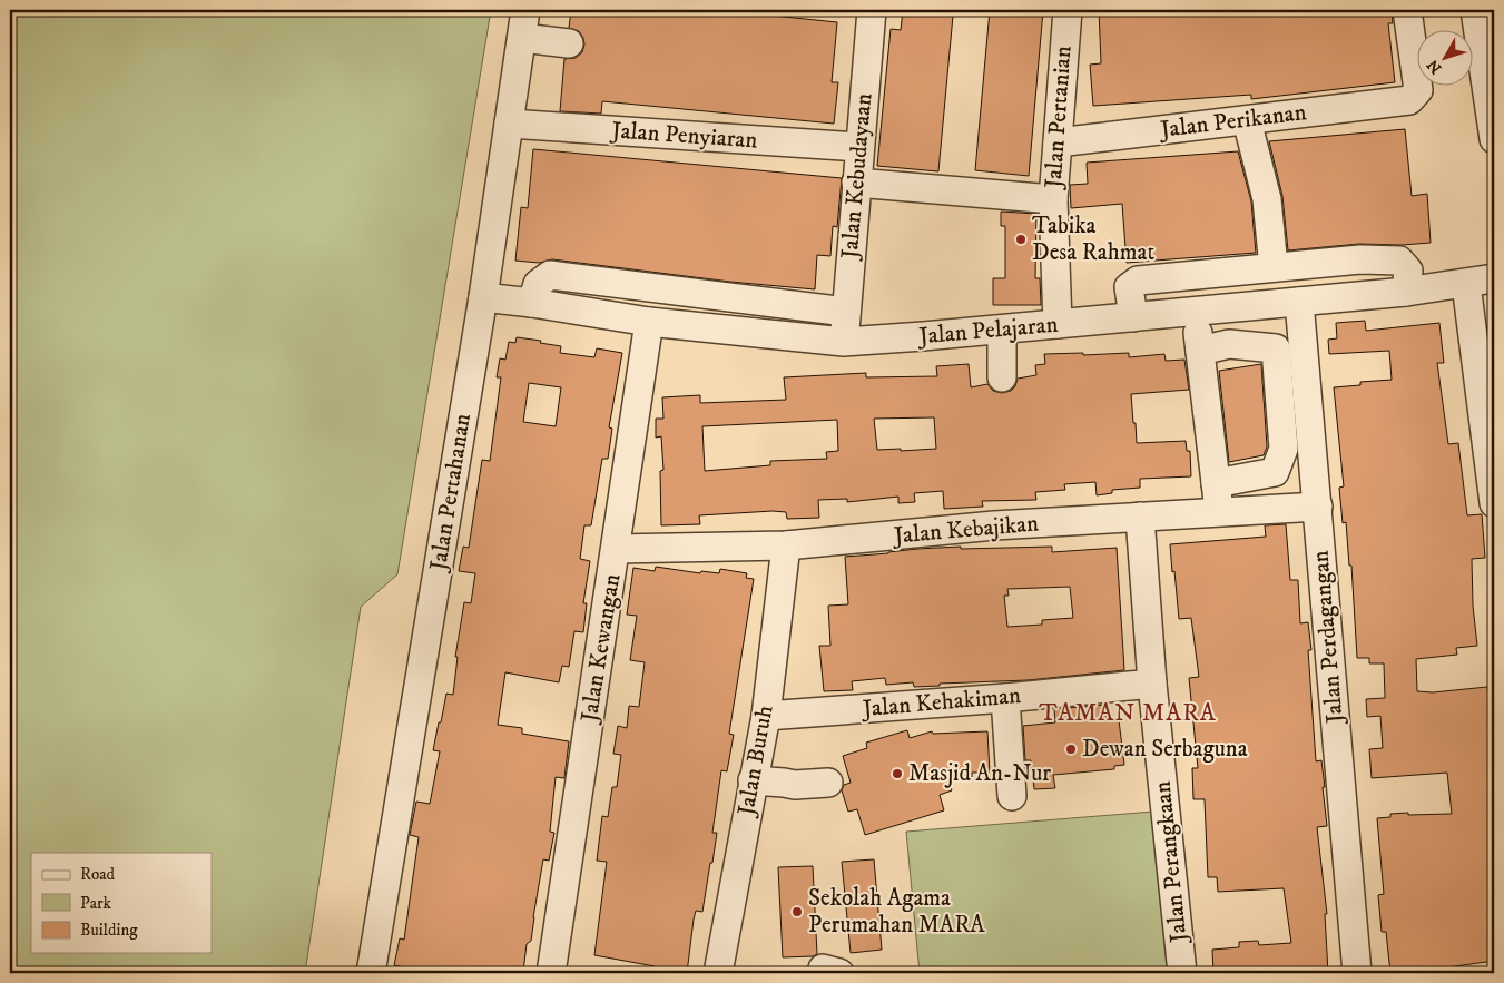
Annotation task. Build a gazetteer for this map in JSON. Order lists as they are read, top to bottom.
{
  "streets": {
    "street": [
      "Jalan Pertanian",
      "Jalan Perikanan",
      "Jalan Penyiaran",
      "Jalan Kebudayaan",
      "Jalan Pelajaran",
      "Jalan Pertahanan",
      "Jalan Kebajikan",
      "Jalan Perdagangan",
      "Jalan Kewangan",
      "Jalan Kehakiman",
      "Jalan Buruh",
      "Jalan Perangkaan"
    ]
  },
  "crossings": [
    ["Jalan Pertanian", "Jalan Perikanan"],
    ["Jalan Pertanian", "Jalan Pelajaran"],
    ["Jalan Penyiaran", "Jalan Kebudayaan"],
    ["Jalan Penyiaran", "Jalan Pertahanan"],
    ["Jalan Kebudayaan", "Jalan Pelajaran"],
    ["Jalan Pelajaran", "Jalan Pertahanan"],
    ["Jalan Pelajaran", "Jalan Perdagangan"],
    ["Jalan Pelajaran", "Jalan Kewangan"],
    ["Jalan Kebajikan", "Jalan Perdagangan"],
    ["Jalan Kebajikan", "Jalan Kewangan"],
    ["Jalan Kebajikan", "Jalan Buruh"],
    ["Jalan Kebajikan", "Jalan Perangkaan"],
    ["Jalan Kehakiman", "Jalan Buruh"],
    ["Jalan Kehakiman", "Jalan Perangkaan"]
  ],
  "districts": ["TAMAN MARA"],
  "places": [
    "Tabika Desa Rahmat",
    "Dewan Serbaguna",
    "Masjid An-Nur",
    "Sekolah Agama Perumahan MARA"
  ],
  "legend": ["Road", "Park", "Building"],
  "north": "bottom left"
}
